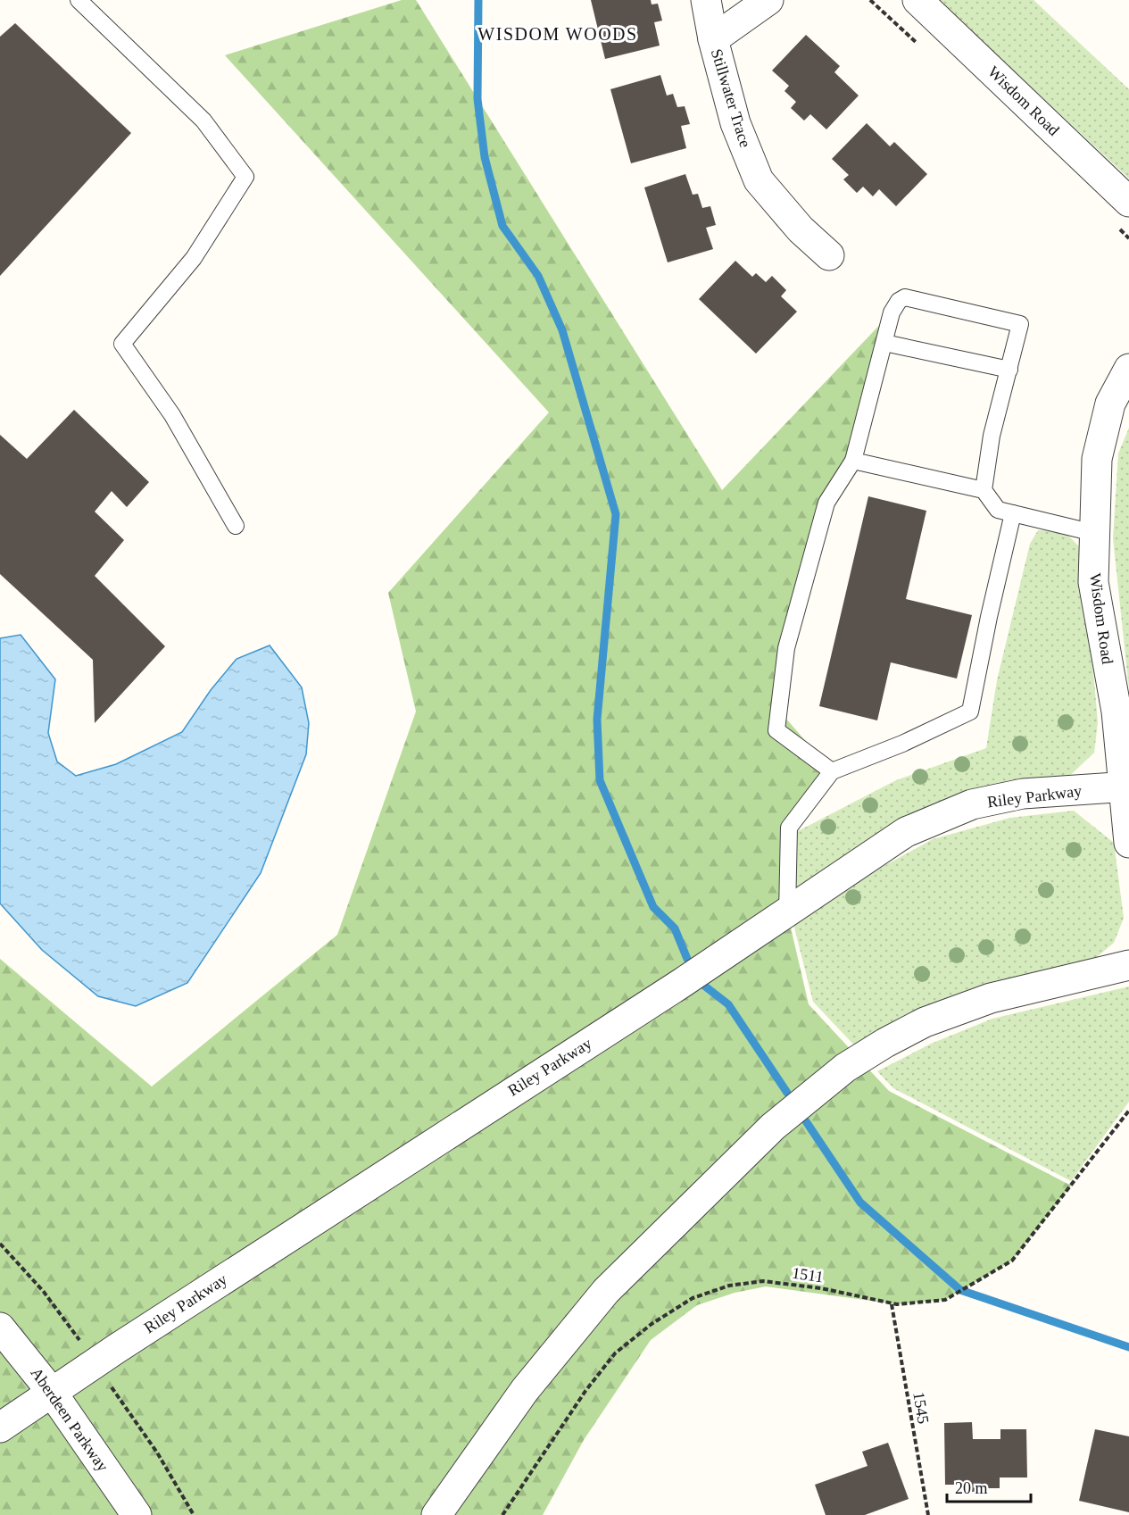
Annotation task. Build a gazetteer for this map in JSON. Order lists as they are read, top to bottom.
{
  "streets": {
    "street": [
      "Stillwater Trace",
      "Wisdom Road",
      "Riley Parkway",
      "Aberdeen Parkway"
    ],
    "path": ["1511", "1545"]
  },
  "crossings": [
    ["Wisdom Road", "Riley Parkway"],
    ["Riley Parkway", "Aberdeen Parkway"],
    ["1511", "1545"]
  ],
  "districts": ["WISDOM WOODS"],
  "scale_bar": "20 m"
}
